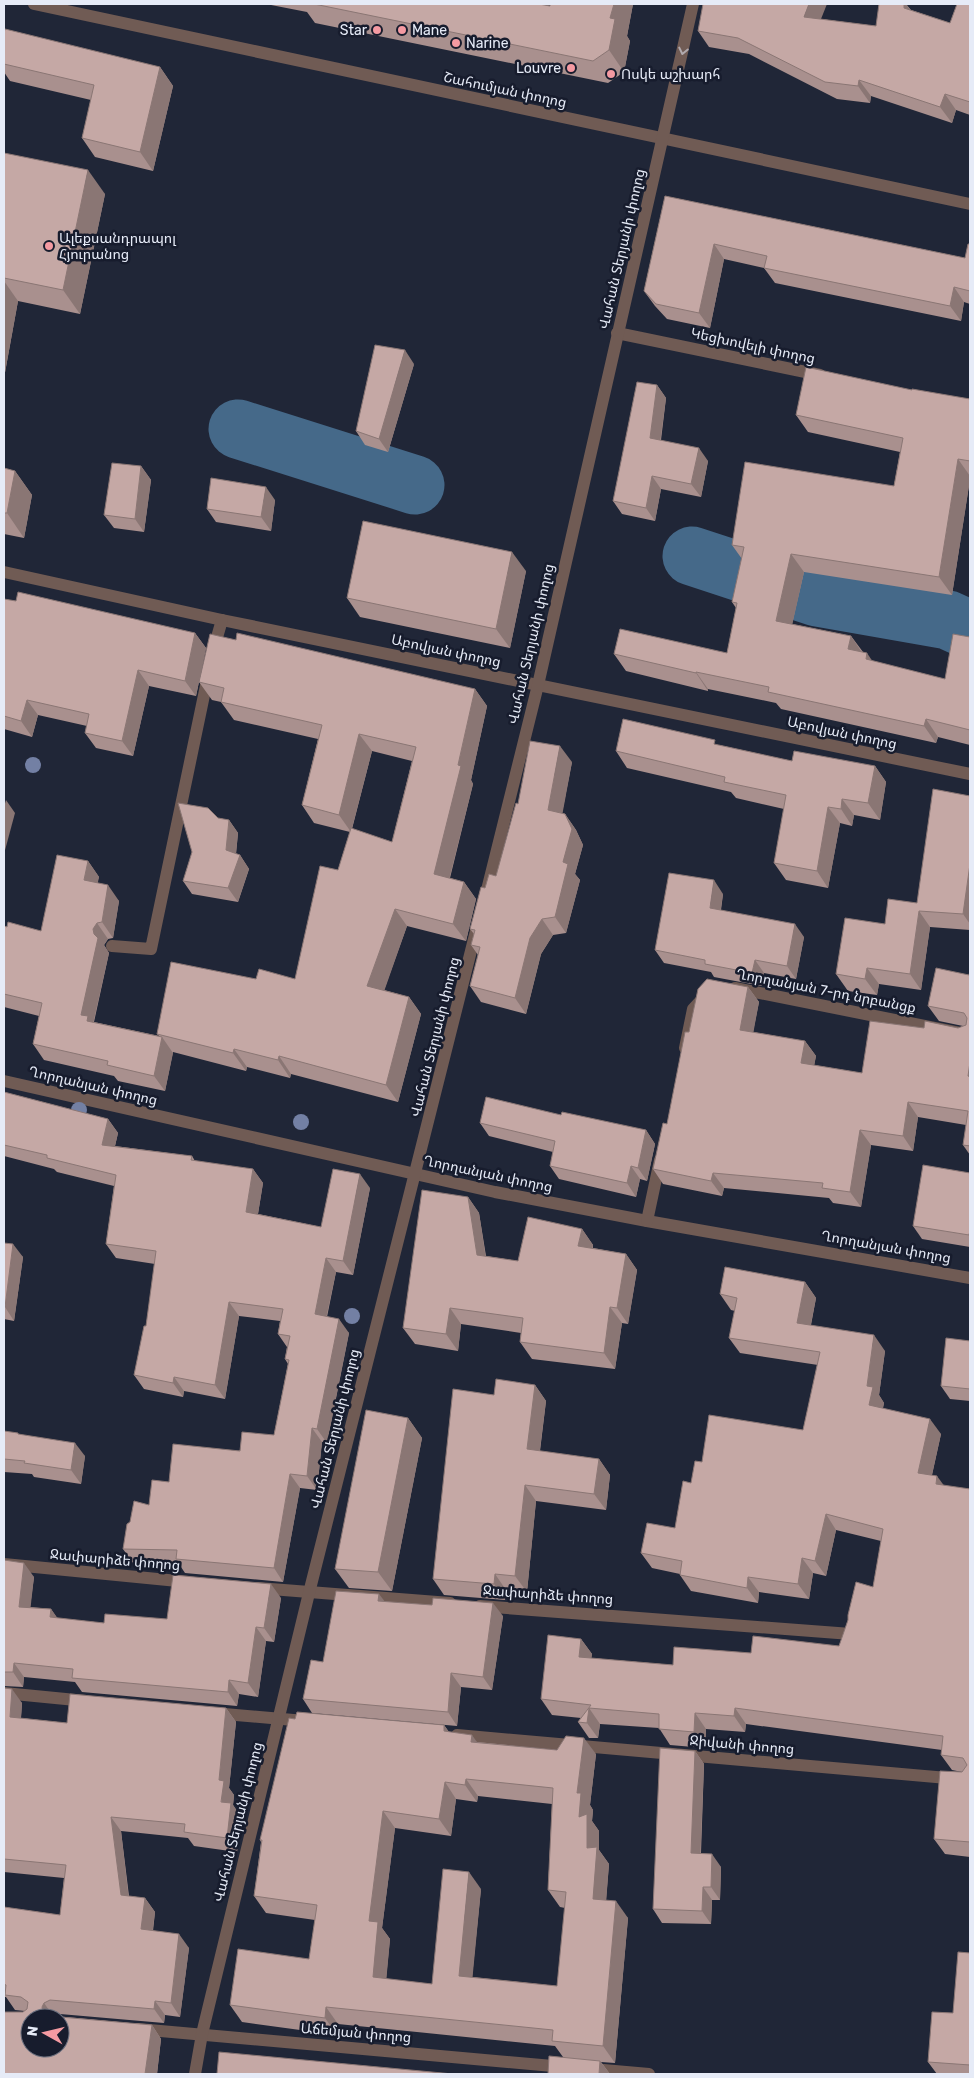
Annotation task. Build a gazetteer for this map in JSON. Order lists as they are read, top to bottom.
{
  "streets": {
    "street": [
      "Շահումյան փողոց",
      "Վահան Տերյանի փողոց",
      "Կեցխովելի փողոց",
      "Աբովյան փողոց",
      "Ղորղանյան 7-րդ նրբանցք",
      "Ղորղանյան փողոց",
      "Ջափարիձե փողոց",
      "Ջիվանի փողոց",
      "Աճեմյան փողոց"
    ]
  },
  "crossings": [
    ["Շահումյան փողոց", "Վահան Տերյանի փողոց"],
    ["Վահան Տերյանի փողոց", "Կեցխովելի փողոց"],
    ["Վահան Տերյանի փողոց", "Աբովյան փողոց"],
    ["Վահան Տերյանի փողոց", "Ղորղանյան փողոց"],
    ["Վահան Տերյանի փողոց", "Ջափարիձե փողոց"],
    ["Վահան Տերյանի փողոց", "Աճեմյան փողոց"]
  ],
  "places": [
    "Star",
    "Mane",
    "Narine",
    "Louvre",
    "Ոսկե աշխարհ",
    "Ալեքսանդրապոլ Հյուրանոց"
  ],
  "north": "left"
}
